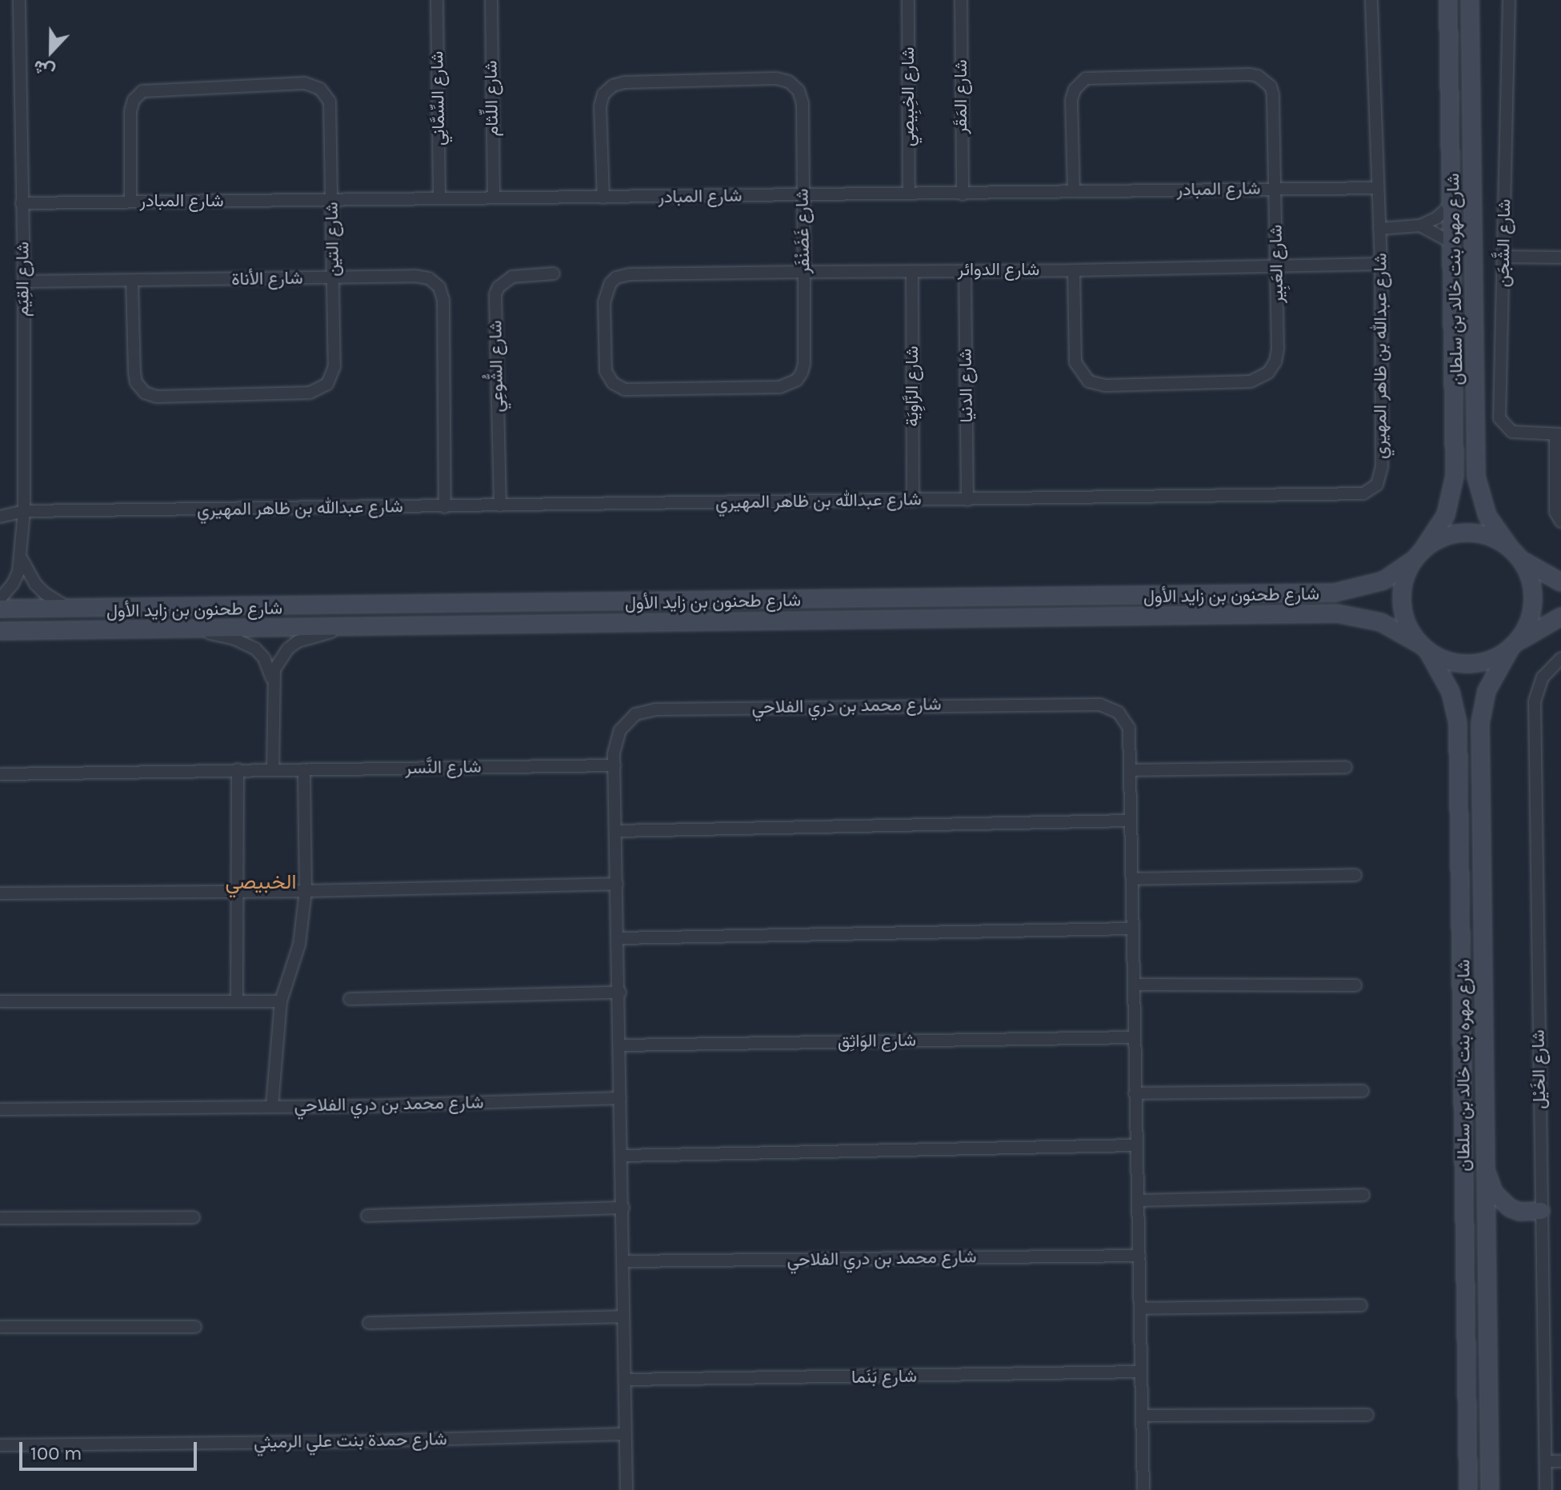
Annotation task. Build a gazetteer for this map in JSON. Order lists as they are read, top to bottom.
{
  "streets": {
    "street": [
      "شارع الخِبِيصِي",
      "شارع المَقَر",
      "شارع السِّمَّانِي",
      "شارع اللِّثام",
      "شارع المبادر",
      "شارع غَضَنْفَر",
      "شارع التين",
      "شارع الشَّجَن",
      "شارع العَبِير",
      "شارع الدوائر",
      "شارع القِيَم",
      "شارع الأناة",
      "شارع مهره بنت خالد بن سلطان",
      "شارع عبدالله بن ظاهر المهيري",
      "شارع الشُّوعِي",
      "شارع الدنيا",
      "شارع الزَّاوِيَة",
      "شارع طحنون بن زايد الأول",
      "شارع محمد بن دري الفلاحي",
      "شارع النَّسر",
      "شارع الوَاثِق",
      "شارع الخَيْل",
      "شارع بَنَما",
      "شارع حمدة بنت علي الرميثي"
    ]
  },
  "crossings": [
    ["شارع الخِبِيصِي", "شارع المبادر"],
    ["شارع المَقَر", "شارع المبادر"],
    ["شارع السِّمَّانِي", "شارع المبادر"],
    ["شارع اللِّثام", "شارع المبادر"],
    ["شارع المبادر", "شارع غَضَنْفَر"],
    ["شارع المبادر", "شارع التين"],
    ["شارع المبادر", "شارع العَبِير"],
    ["شارع المبادر", "شارع القِيَم"],
    ["شارع المبادر", "شارع عبدالله بن ظاهر المهيري"],
    ["شارع غَضَنْفَر", "شارع الدوائر"],
    ["شارع التين", "شارع الأناة"],
    ["شارع العَبِير", "شارع الدوائر"],
    ["شارع الدوائر", "شارع عبدالله بن ظاهر المهيري"],
    ["شارع الدوائر", "شارع الدنيا"],
    ["شارع الدوائر", "شارع الزَّاوِيَة"],
    ["شارع القِيَم", "شارع الأناة"],
    ["شارع القِيَم", "شارع عبدالله بن ظاهر المهيري"],
    ["شارع الأناة", "شارع عبدالله بن ظاهر المهيري"],
    ["شارع مهره بنت خالد بن سلطان", "شارع عبدالله بن ظاهر المهيري"],
    ["شارع مهره بنت خالد بن سلطان", "شارع طحنون بن زايد الأول"],
    ["شارع عبدالله بن ظاهر المهيري", "شارع الشُّوعِي"],
    ["شارع عبدالله بن ظاهر المهيري", "شارع الدنيا"],
    ["شارع عبدالله بن ظاهر المهيري", "شارع الزَّاوِيَة"],
    ["شارع محمد بن دري الفلاحي", "شارع النَّسر"],
    ["شارع محمد بن دري الفلاحي", "شارع الوَاثِق"],
    ["شارع محمد بن دري الفلاحي", "شارع بَنَما"],
    ["شارع محمد بن دري الفلاحي", "شارع حمدة بنت علي الرميثي"]
  ],
  "districts": ["الخبيصي"],
  "scale_bar": "100 m",
  "north": "bottom"
}
